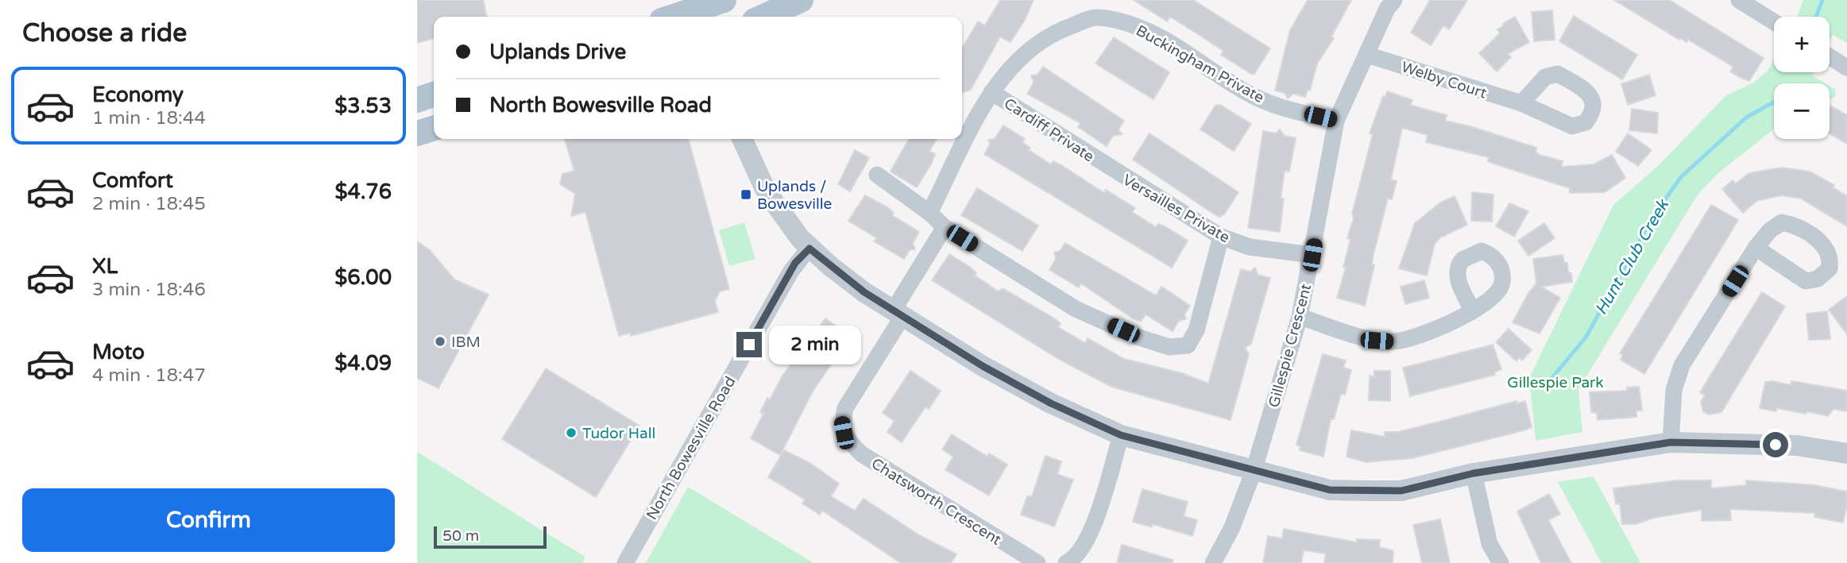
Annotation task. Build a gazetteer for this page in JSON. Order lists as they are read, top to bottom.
{
  "streets": {
    "street": [
      "Buckingham Private",
      "Welby Court",
      "Cardiff Private",
      "Versailles Private",
      "Gillespie Crescent",
      "North Bowesville Road",
      "Chatsworth Crescent"
    ]
  },
  "crossings": [
    ["Buckingham Private", "Cardiff Private"],
    ["Buckingham Private", "Gillespie Crescent"],
    ["Welby Court", "Gillespie Crescent"],
    ["Cardiff Private", "Versailles Private"],
    ["Versailles Private", "Gillespie Crescent"]
  ],
  "water": ["Hunt Club Creek"],
  "parks": ["Gillespie Park"],
  "places": {
    "transit": ["Uplands / Bowesville"],
    "other": ["IBM", "Tudor Hall"]
  },
  "scale_bar": "50 m",
  "page": {
    "heading": "Choose a ride",
    "map_buttons": ["+", "−"],
    "banner": ["Uplands Drive", "North Bowesville Road"],
    "list": [
      {
        "name": "Economy",
        "note": "1 min · 18:44",
        "value": "$3.53"
      },
      {
        "name": "Comfort",
        "note": "2 min · 18:45",
        "value": "$4.76"
      },
      {
        "name": "XL",
        "note": "3 min · 18:46",
        "value": "$6.00"
      },
      {
        "name": "Moto",
        "note": "4 min · 18:47",
        "value": "$4.09"
      }
    ],
    "bubble": "2 min",
    "buttons": "Confirm",
    "scale": "50 m"
  }
}
